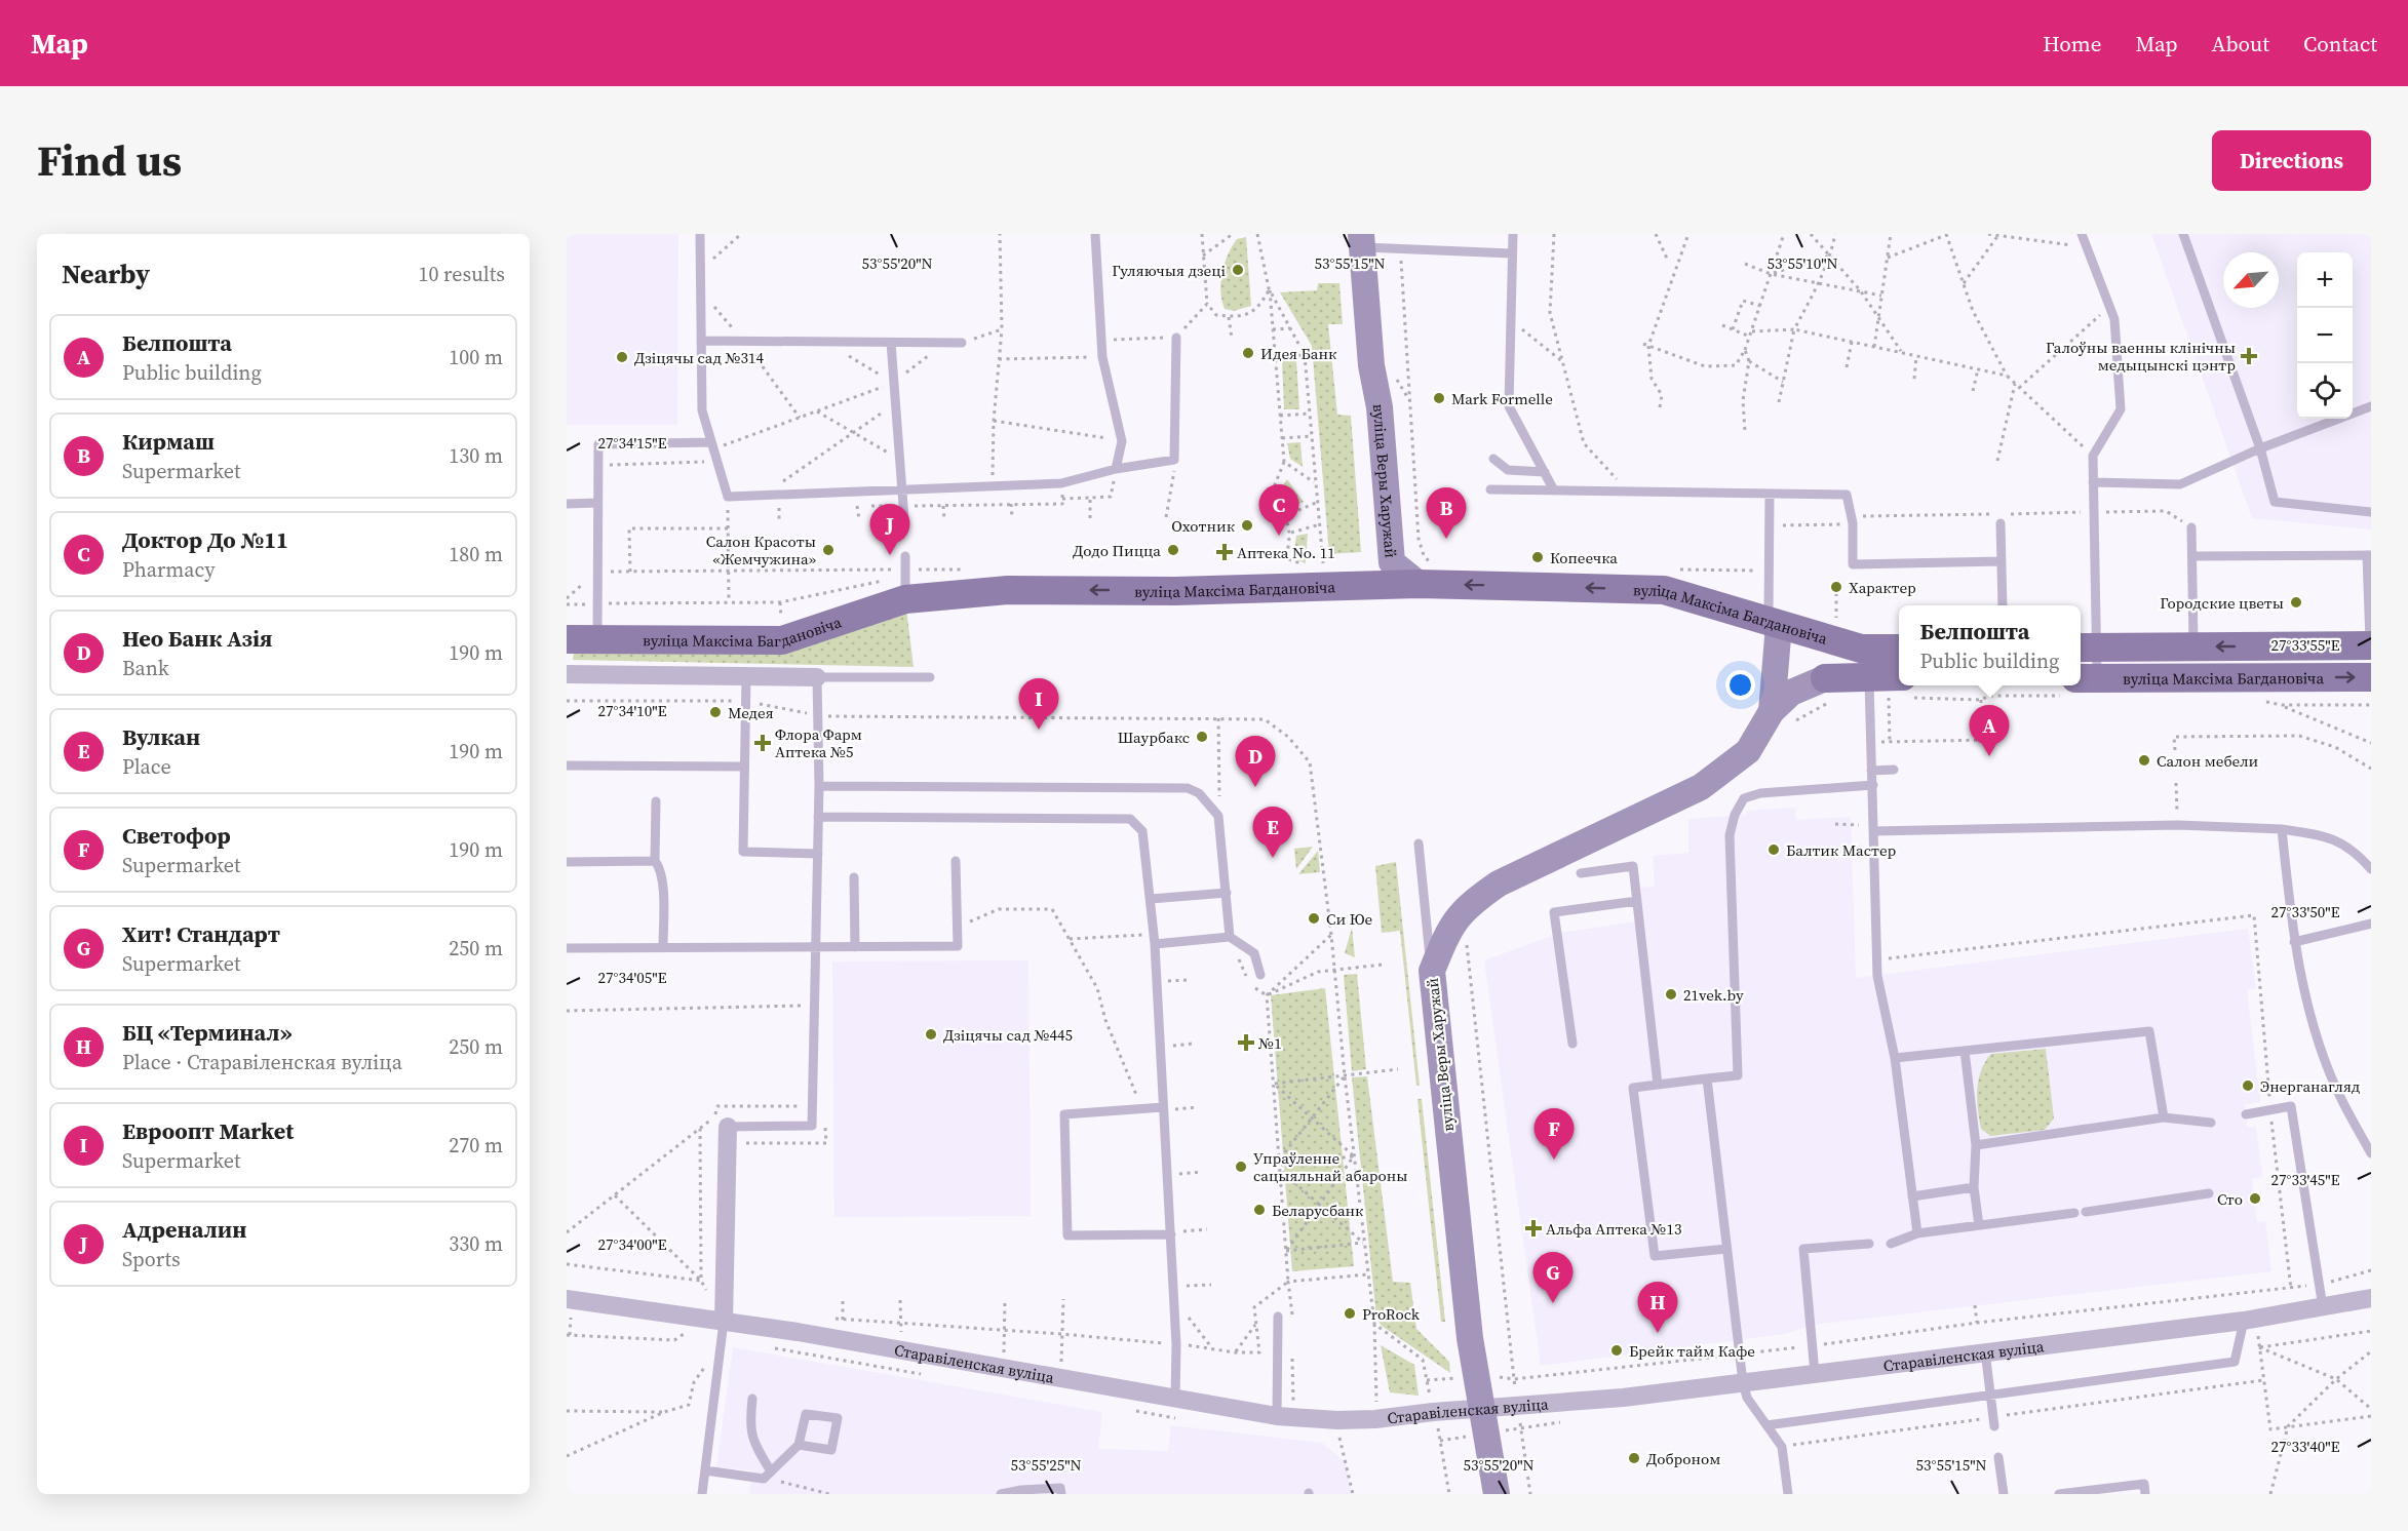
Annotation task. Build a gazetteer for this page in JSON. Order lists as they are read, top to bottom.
{
  "streets": {
    "main road": ["вуліца Веры Харужай", "вуліца Максіма Багдановіча"],
    "street": ["Старавіленская вуліца"]
  },
  "crossings": [
    ["вуліца Веры Харужай", "вуліца Максіма Багдановіча"],
    ["вуліца Веры Харужай", "Старавіленская вуліца"]
  ],
  "one_way": ["вуліца Максіма Багдановіча"],
  "places": {
    "other": [
      "Гуляючыя дзеці",
      "Идея Банк",
      "Дзіцячы сад №314",
      "Mark Formelle",
      "Охотник",
      "Салон Красоты «Жемчужина»",
      "Додо Пицца",
      "Копеечка",
      "Характер",
      "Городские цветы",
      "Медея",
      "Шаурбакс",
      "Салон мебели",
      "Балтик Мастер",
      "Cи Юе",
      "21vek.by",
      "Дзіцячы сад №445",
      "Энерганагляд",
      "Упраўленне сацыяльнай абароны",
      "Сто",
      "Беларусбанк",
      "ProRock",
      "Брейк тайм Кафе",
      "Доброном"
    ],
    "health": [
      "Галоўны ваенны клінічны медыцынскі цэнтр",
      "Аптека No. 11",
      "Флора Фарм Аптека №5",
      "№1",
      "Альфа Аптека №13"
    ]
  },
  "north": "bottom left",
  "page": {
    "header": "Map",
    "nav": [
      "Home",
      "Map",
      "About",
      "Contact"
    ],
    "title": "Find us",
    "buttons": "Directions",
    "heading": ["Nearby", "10 results"],
    "map_buttons": ["+", "−"],
    "list": [
      {
        "mark": "A",
        "name": "Белпошта",
        "note": "Public building",
        "value": "100 m"
      },
      {
        "mark": "B",
        "name": "Кирмаш",
        "note": "Supermarket",
        "value": "130 m"
      },
      {
        "mark": "C",
        "name": "Доктор До №11",
        "note": "Pharmacy",
        "value": "180 m"
      },
      {
        "mark": "D",
        "name": "Нео Банк Азія",
        "note": "Bank",
        "value": "190 m"
      },
      {
        "mark": "E",
        "name": "Вулкан",
        "note": "Place",
        "value": "190 m"
      },
      {
        "mark": "F",
        "name": "Светофор",
        "note": "Supermarket",
        "value": "190 m"
      },
      {
        "mark": "G",
        "name": "Хит! Стандарт",
        "note": "Supermarket",
        "value": "250 m"
      },
      {
        "mark": "H",
        "name": "БЦ «Терминал»",
        "note": "Place · Старавіленская вуліца",
        "value": "250 m"
      },
      {
        "mark": "I",
        "name": "Евроопт Market",
        "note": "Supermarket",
        "value": "270 m"
      },
      {
        "mark": "J",
        "name": "Адреналин",
        "note": "Sports",
        "value": "330 m"
      }
    ],
    "pins": [
      "C",
      "B",
      "J",
      "I",
      "A",
      "D",
      "E",
      "F",
      "G",
      "H"
    ],
    "popup": ["Белпошта", "Public building"]
  },
  "coordinates": [
    "53°55'20\"N",
    "53°55'15\"N",
    "53°55'10\"N",
    "27°34'15\"E",
    "27°33'55\"E",
    "27°34'10\"E",
    "27°33'50\"E",
    "27°34'05\"E",
    "27°33'45\"E",
    "27°34'00\"E",
    "27°33'40\"E",
    "53°55'25\"N"
  ]
}
